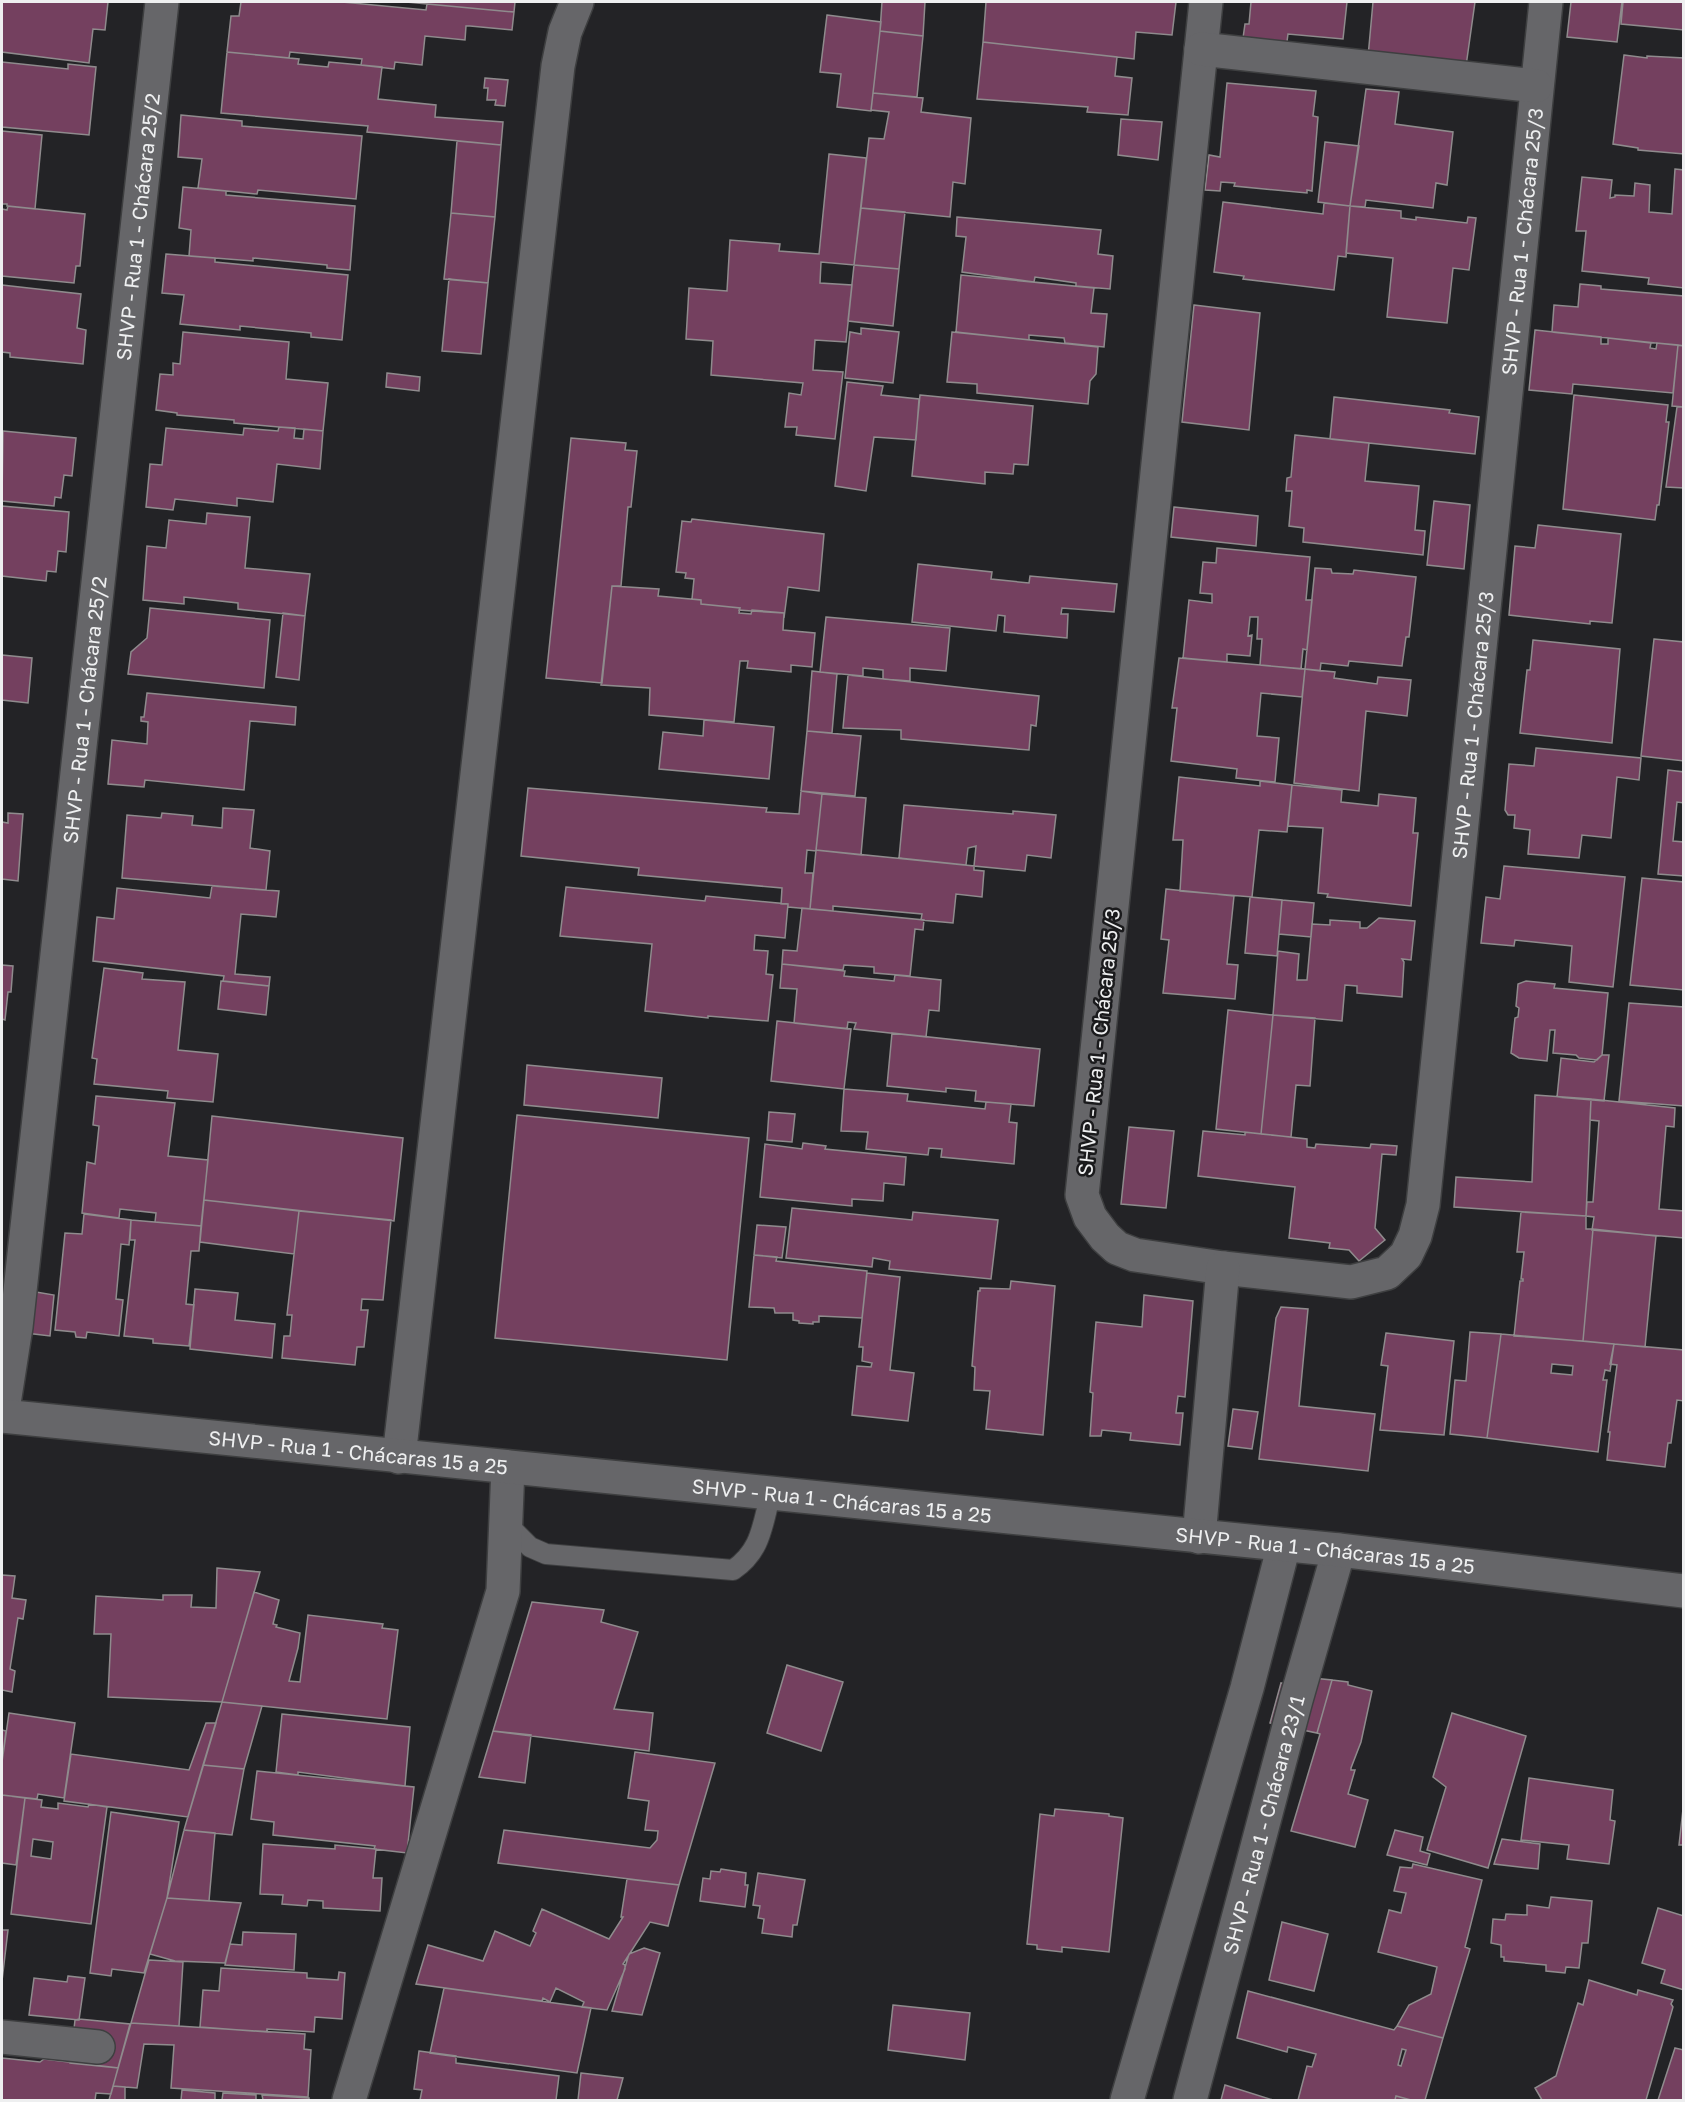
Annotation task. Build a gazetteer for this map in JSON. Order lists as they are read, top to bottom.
{
  "streets": {
    "street": [
      "SHVP - Rua 1 - Chácara 25/2",
      "SHVP - Rua 1 - Chácara 25/3",
      "SHVP - Rua 1 - Chácaras 15 a 25",
      "SHVP - Rua 1 - Chácara 23/1"
    ]
  },
  "crossings": [
    ["SHVP - Rua 1 - Chácara 25/2", "SHVP - Rua 1 - Chácaras 15 a 25"],
    ["SHVP - Rua 1 - Chácaras 15 a 25", "SHVP - Rua 1 - Chácara 23/1"]
  ]
}
